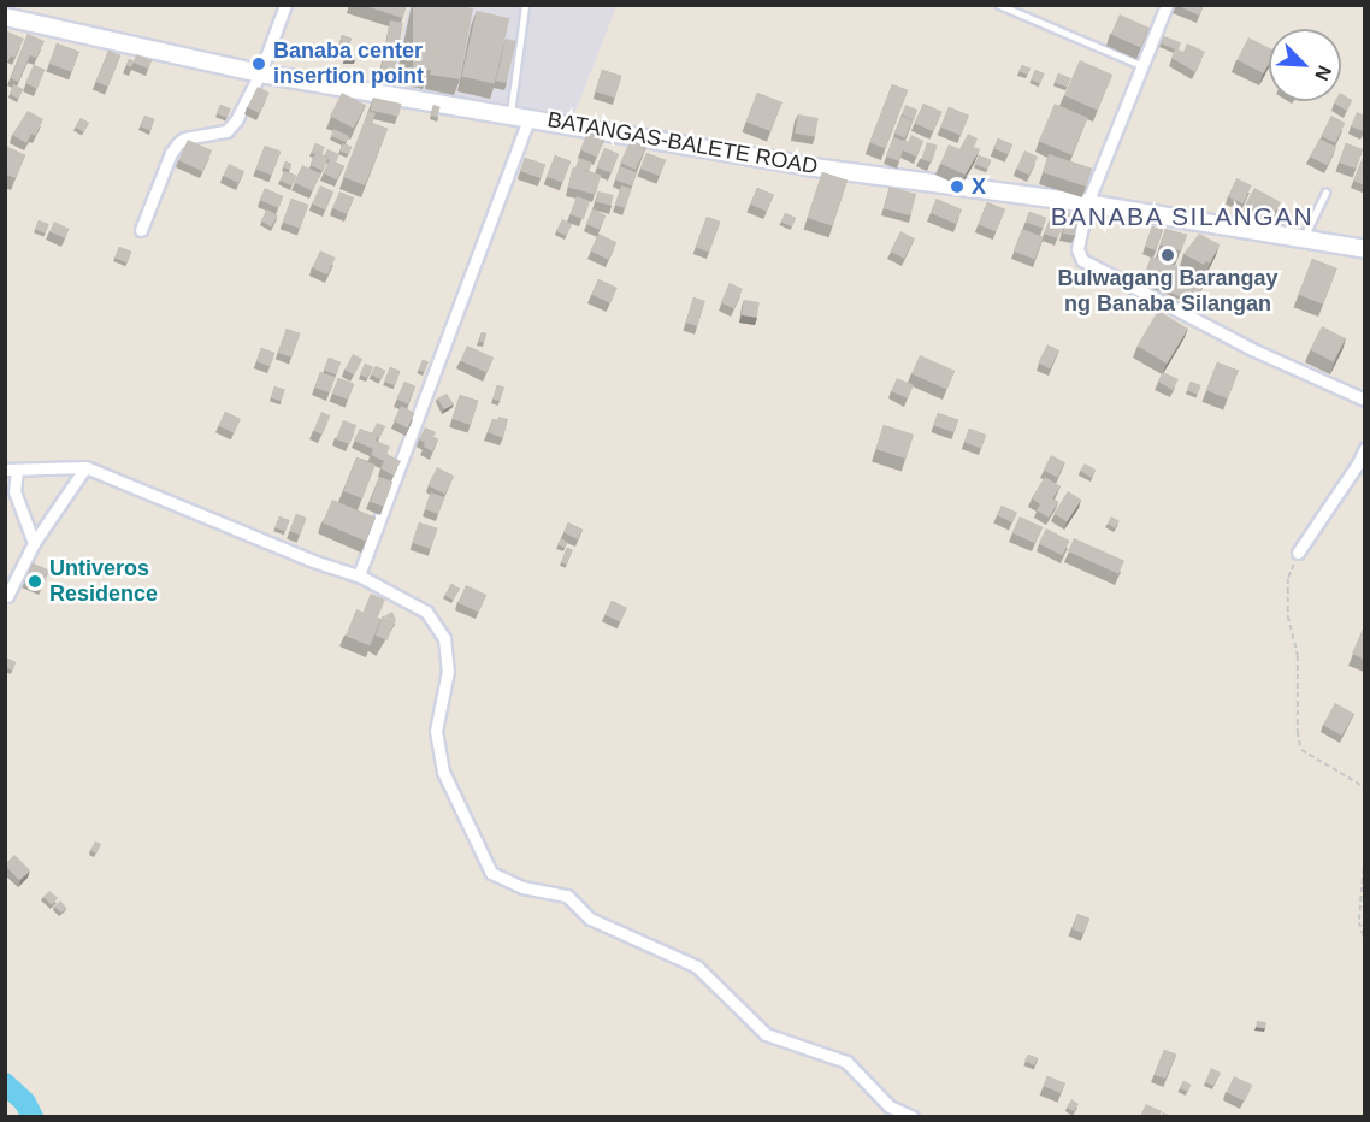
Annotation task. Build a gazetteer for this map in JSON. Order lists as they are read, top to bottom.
{
  "streets": {
    "main road": ["BATANGAS-BALETE ROAD"]
  },
  "districts": ["BANABA SILANGAN"],
  "places": [
    "Banaba center insertion point",
    "X",
    "Bulwagang Barangay ng Banaba Silangan",
    "Untiveros Residence"
  ],
  "north": "bottom right"
}
